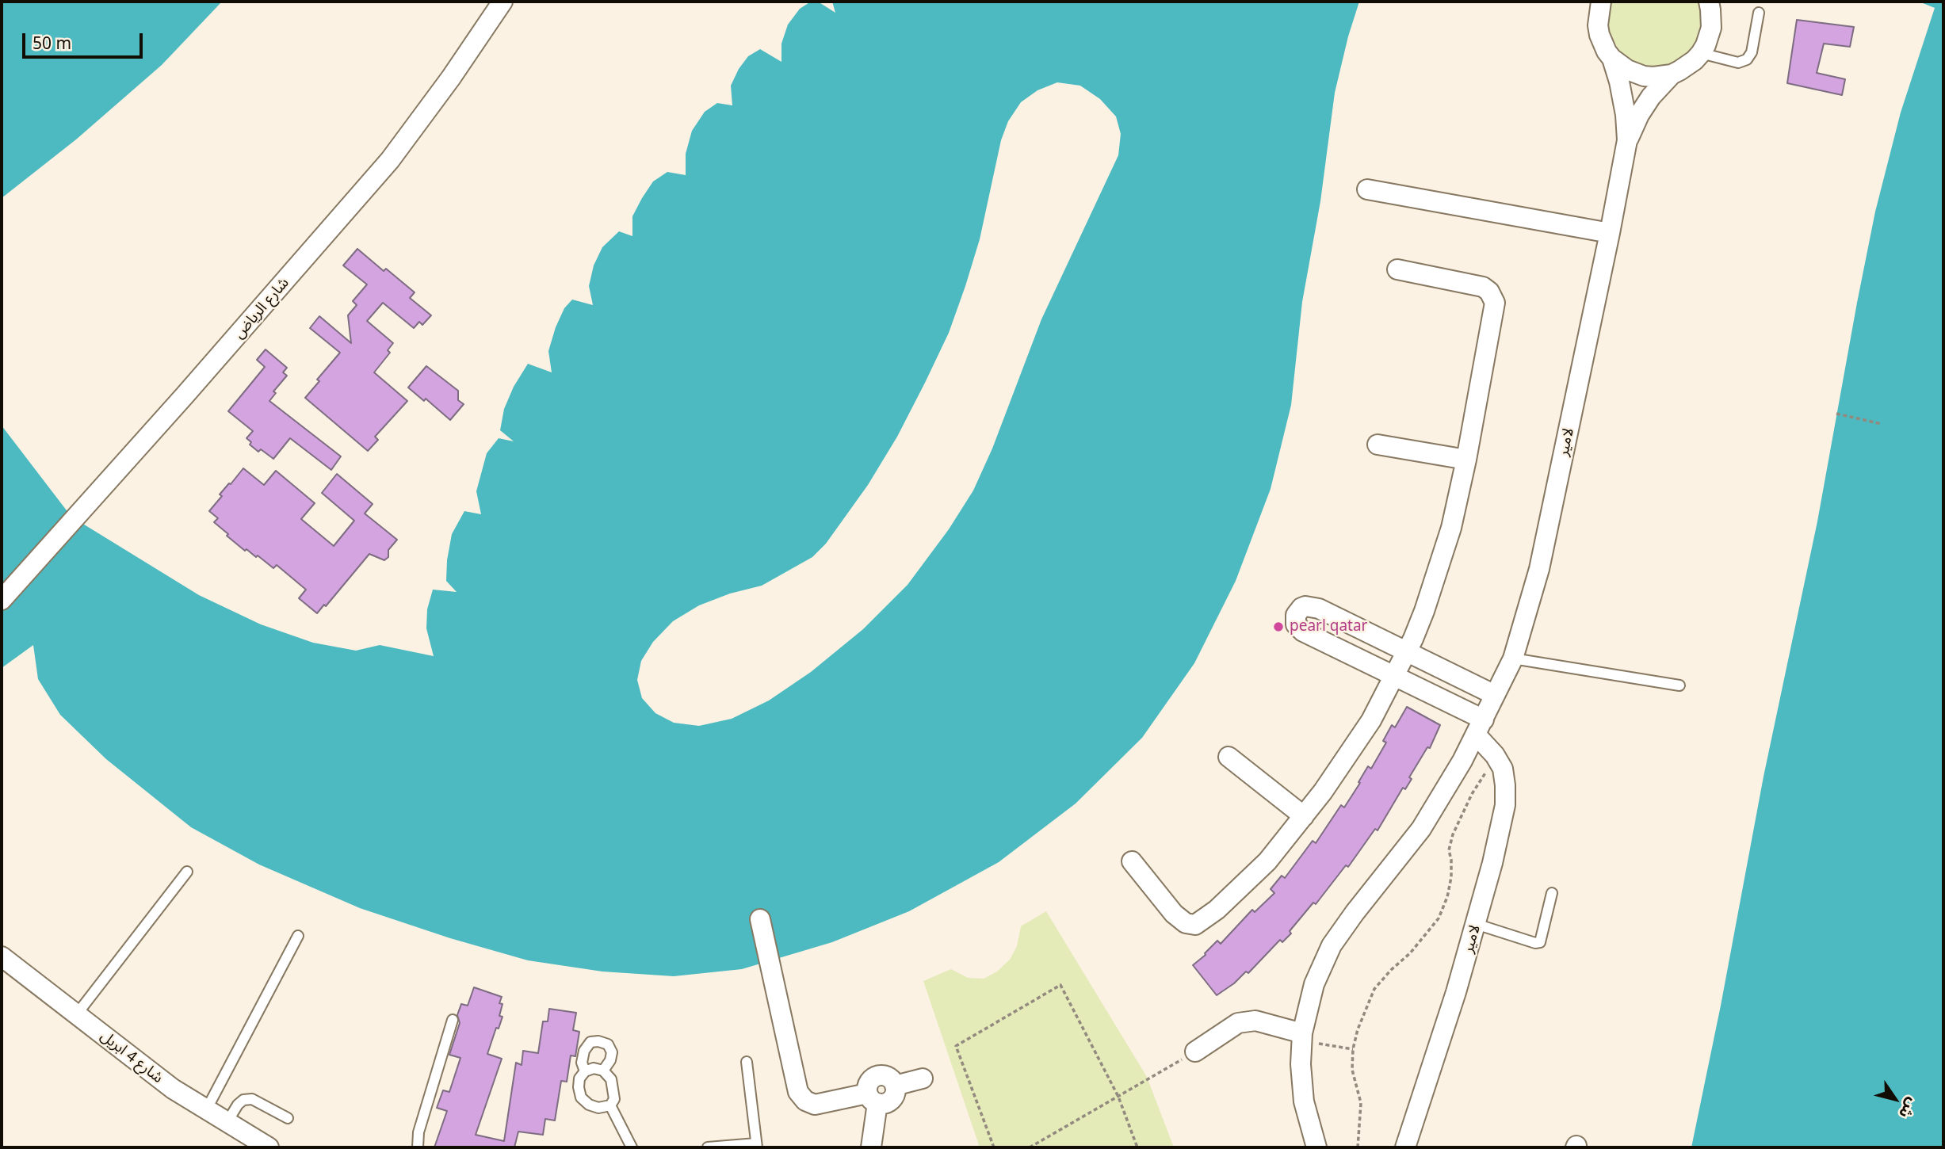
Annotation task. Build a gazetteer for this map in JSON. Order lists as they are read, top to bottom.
{
  "streets": {
    "street": ["شارع الرياض", "لامير", "شارع 4 ابريل"]
  },
  "places": ["pearl qatar"],
  "scale_bar": "50 m",
  "north": "bottom right"
}
